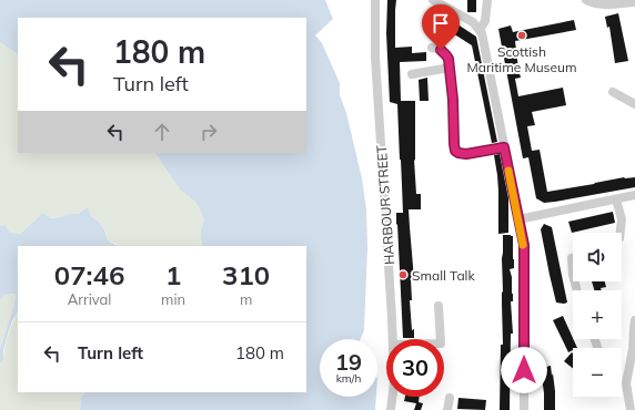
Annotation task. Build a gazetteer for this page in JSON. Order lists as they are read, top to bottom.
{
  "streets": {
    "street": ["HARBOUR STREET"]
  },
  "places": ["Scottish Maritime Museum", "Small Talk"],
  "page": {
    "turn": ["180 m", "Turn left"],
    "map_buttons": ["+", "−"],
    "eta": [
      "07:46",
      "Arrival",
      "1",
      "min",
      "310",
      "m"
    ],
    "list": [
      {
        "name": "Turn left",
        "value": "180 m"
      }
    ],
    "speed": "19 km/h",
    "limit": "30"
  }
}
